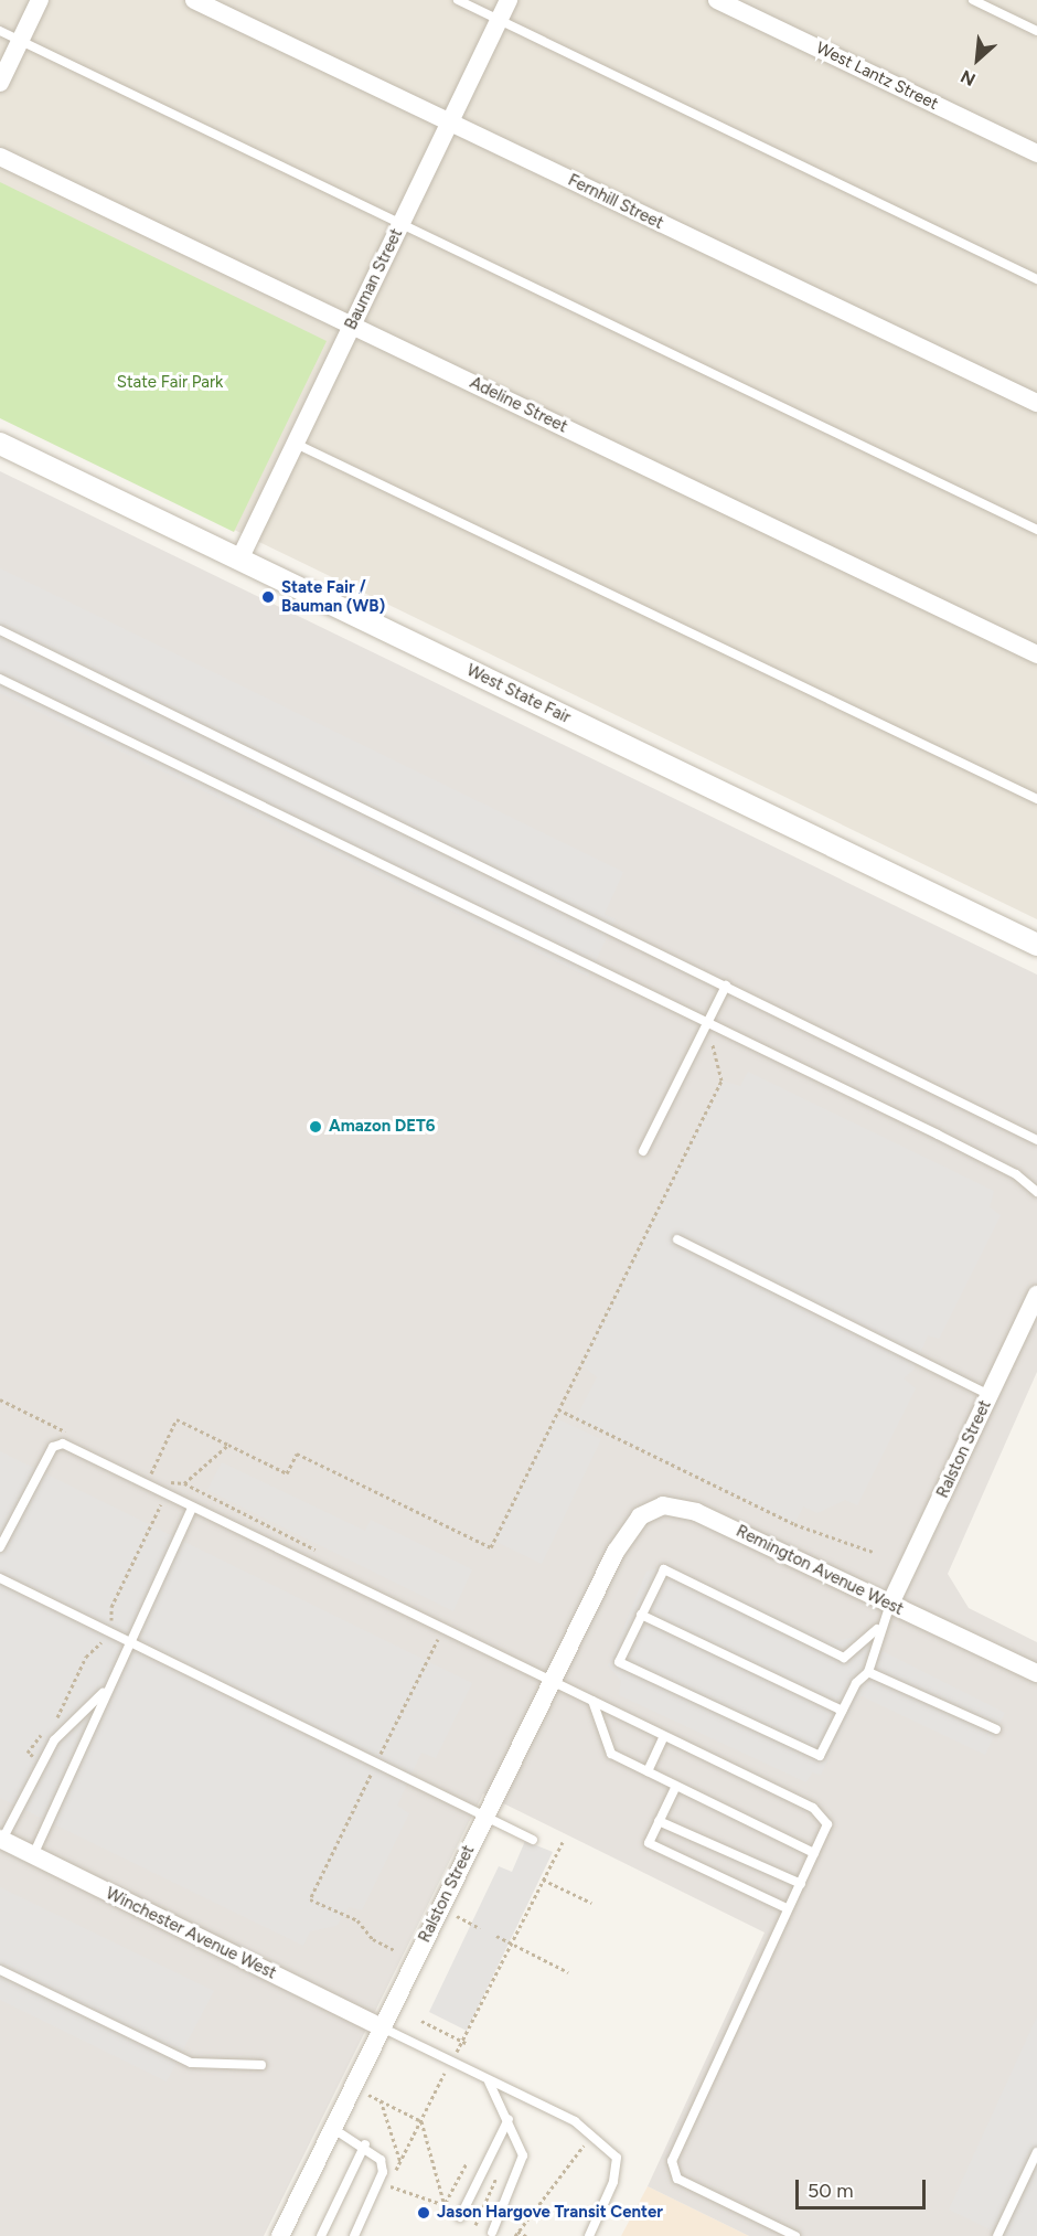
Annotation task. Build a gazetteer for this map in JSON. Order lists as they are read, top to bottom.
{
  "streets": {
    "street": [
      "West Lantz Street",
      "Fernhill Street",
      "Bauman Street",
      "Adeline Street",
      "West State Fair",
      "Ralston Street",
      "Remington Avenue West",
      "Winchester Avenue West"
    ]
  },
  "crossings": [
    ["Fernhill Street", "Bauman Street"],
    ["Bauman Street", "Adeline Street"],
    ["Bauman Street", "West State Fair"],
    ["Ralston Street", "Remington Avenue West"],
    ["Ralston Street", "Winchester Avenue West"]
  ],
  "parks": ["State Fair Park"],
  "places": ["State Fair / Bauman (WB)", "Amazon DET6", "Jason Hargove Transit Center"],
  "scale_bar": "50 m",
  "north": "bottom left"
}
